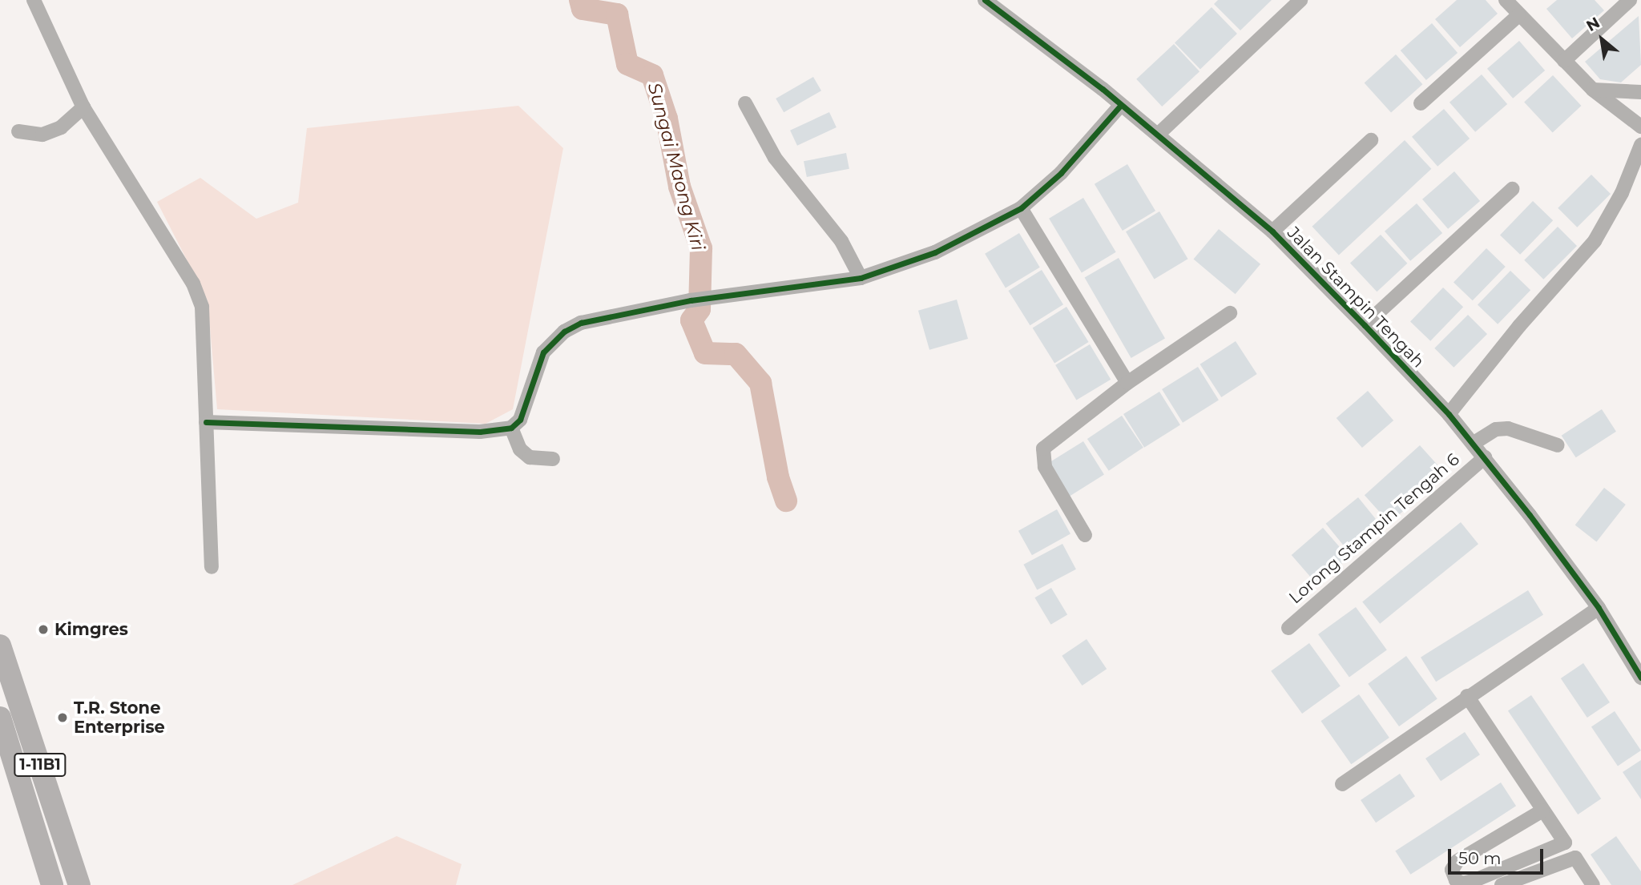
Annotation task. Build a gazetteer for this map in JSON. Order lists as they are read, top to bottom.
{
  "streets": {
    "highway": ["1-11B1"],
    "street": ["Jalan Stampin Tengah", "Lorong Stampin Tengah 6"]
  },
  "crossings": [
    ["Jalan Stampin Tengah", "Lorong Stampin Tengah 6"]
  ],
  "water": ["Sungai Maong Kiri"],
  "places": ["Kimgres", "T.R. Stone Enterprise"],
  "scale_bar": "50 m",
  "north": "top left"
}
